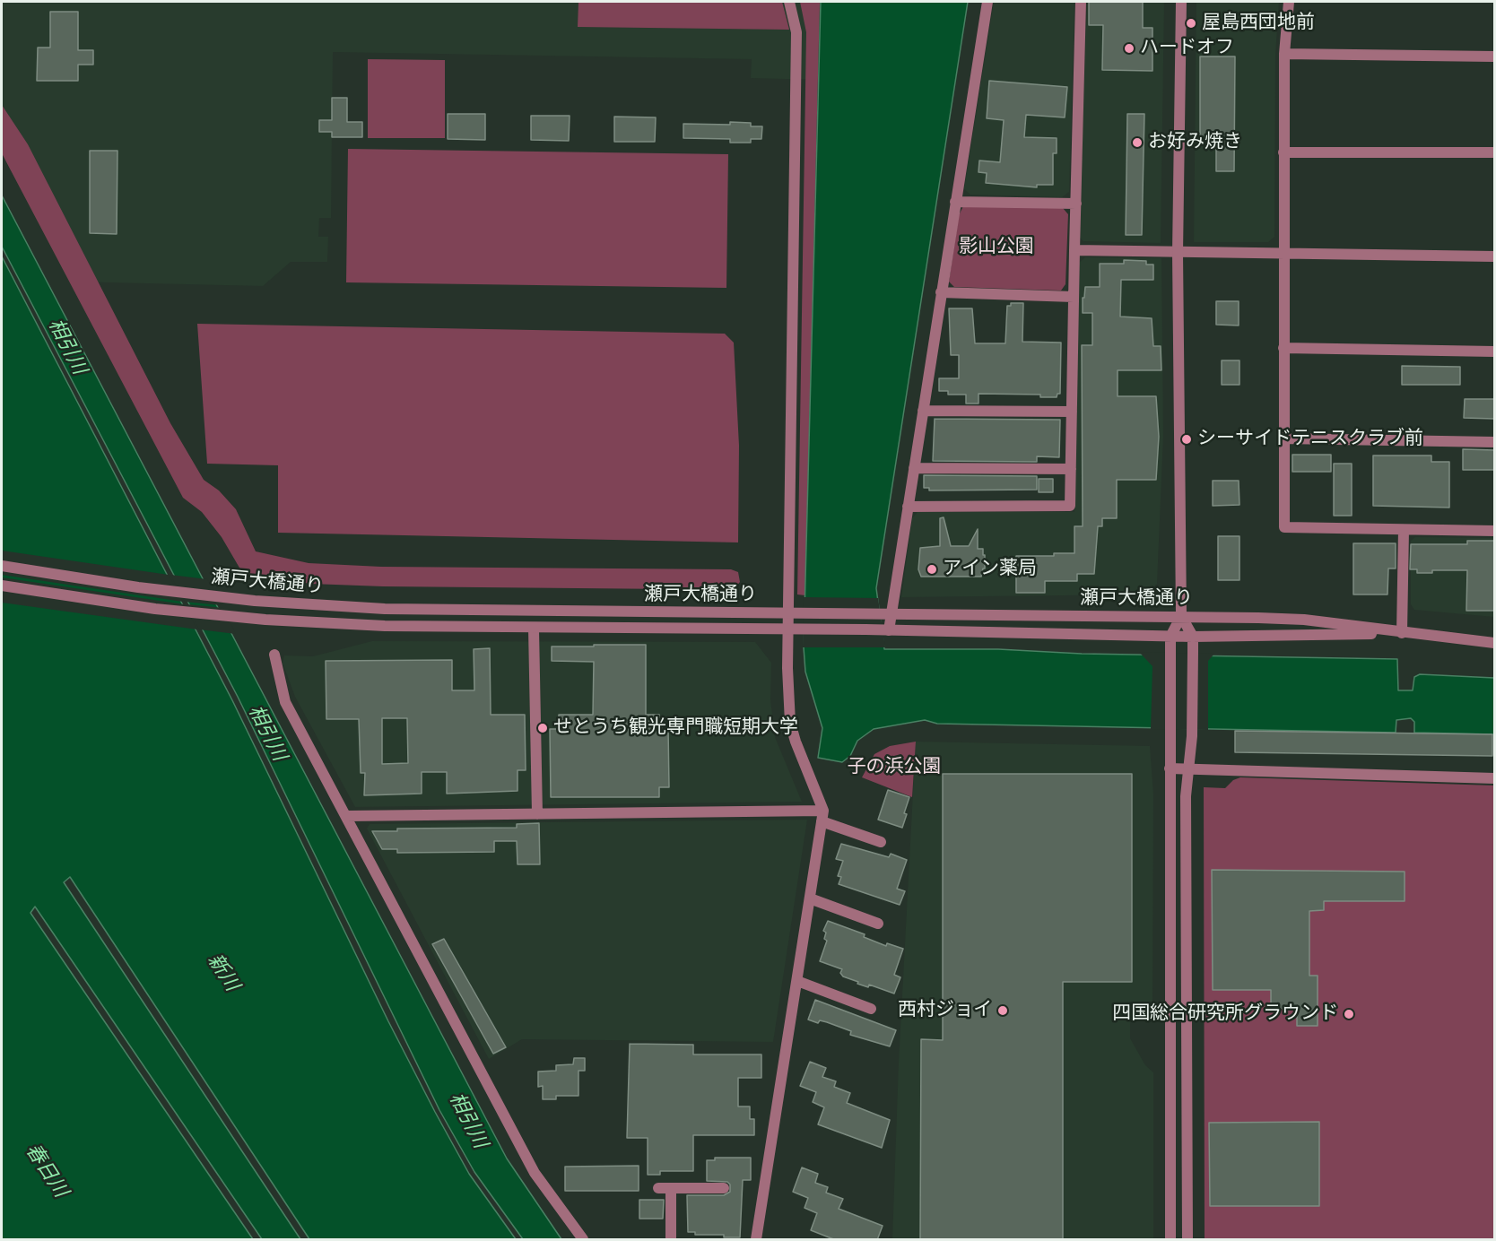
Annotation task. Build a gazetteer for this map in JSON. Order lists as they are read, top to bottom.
{
  "streets": {
    "street": ["瀬戸大橋通り"]
  },
  "water": ["相引川", "新川", "春日川"],
  "parks": ["影山公園", "子の浜公園"],
  "places": [
    "屋島西団地前",
    "ハードオフ",
    "お好み焼き",
    "シーサイドテニスクラブ前",
    "アイン薬局",
    "せとうち観光専門職短期大学",
    "西村ジョイ",
    "四国総合研究所グラウンド"
  ]
}
